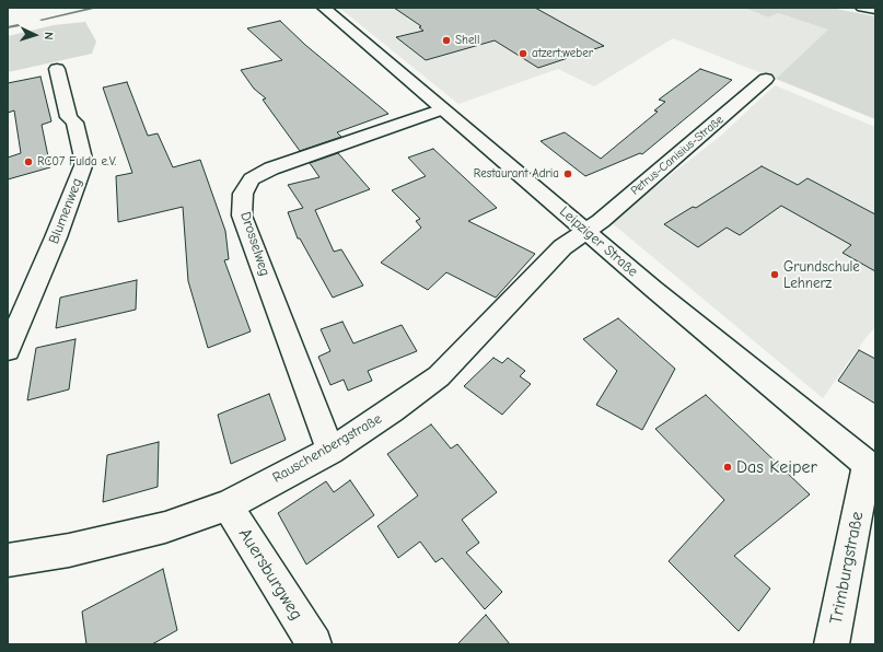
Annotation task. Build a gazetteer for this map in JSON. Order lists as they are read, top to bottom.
{
  "streets": {
    "main road": [
      "Petrus-Canisius-Straße",
      "Blumenweg",
      "Leipziger Straße",
      "Drosselweg",
      "Rauschenbergstraße",
      "Trimburgstraße",
      "Auersburgweg"
    ]
  },
  "crossings": [
    ["Petrus-Canisius-Straße", "Leipziger Straße"],
    ["Petrus-Canisius-Straße", "Rauschenbergstraße"],
    ["Leipziger Straße", "Drosselweg"],
    ["Leipziger Straße", "Rauschenbergstraße"],
    ["Leipziger Straße", "Trimburgstraße"],
    ["Drosselweg", "Rauschenbergstraße"],
    ["Rauschenbergstraße", "Auersburgweg"]
  ],
  "places": [
    "Shell",
    "atzert:weber",
    "RC07 Fulda e.V.",
    "Restaurant Adria",
    "Grundschule Lehnerz",
    "Das Keiper"
  ],
  "north": "right"
}
